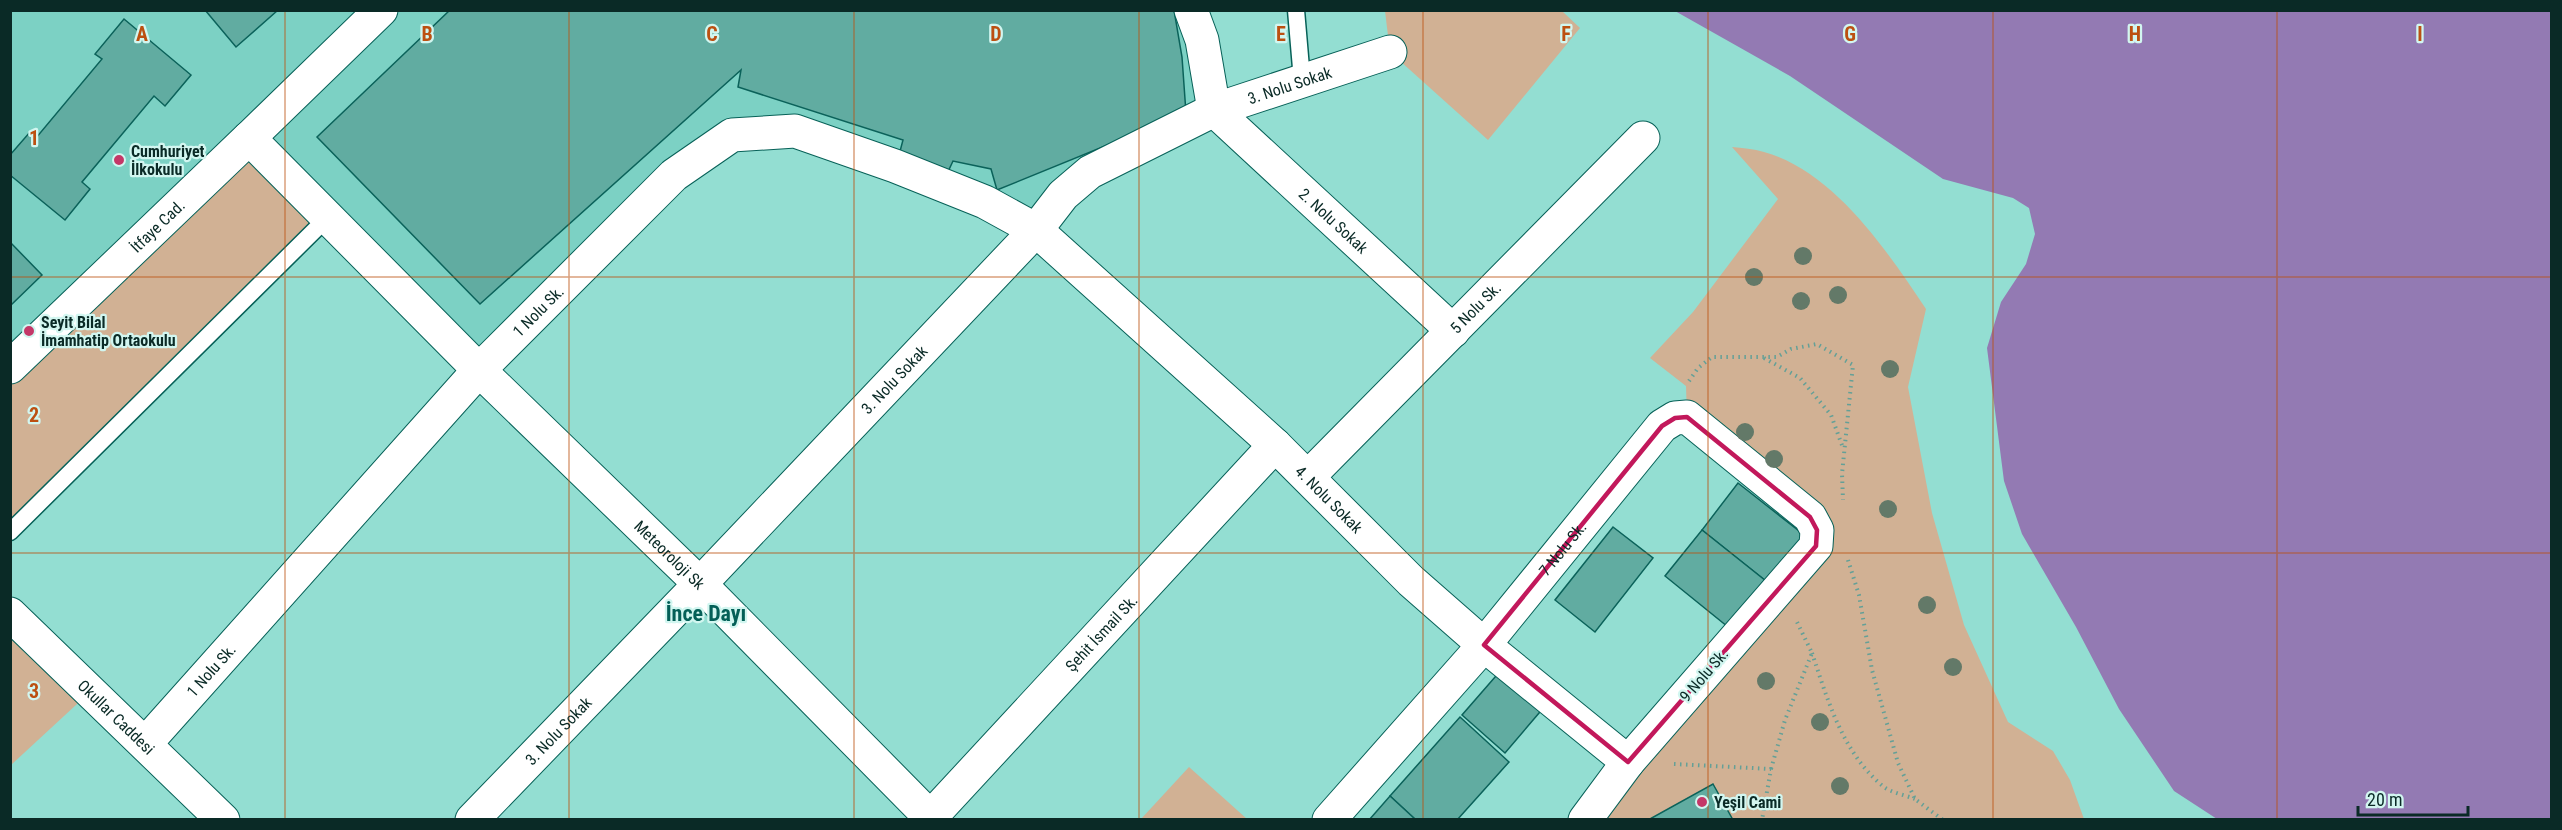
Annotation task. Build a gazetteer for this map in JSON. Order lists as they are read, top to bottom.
{
  "streets": {
    "street": [
      "3. Nolu Sokak",
      "2. Nolu Sokak",
      "İtfaye Cad.",
      "5 Nolu Sk.",
      "1 Nolu Sk.",
      "4. Nolu Sokak",
      "7 Nolu Sk.",
      "Meteoroloji Sk",
      "Şehit İsmail Sk.",
      "9 Nolu Sk.",
      "Okullar Caddesi"
    ]
  },
  "crossings": [
    ["3. Nolu Sokak", "2. Nolu Sokak"],
    ["3. Nolu Sokak", "1 Nolu Sk."],
    ["3. Nolu Sokak", "4. Nolu Sokak"],
    ["3. Nolu Sokak", "Meteoroloji Sk"],
    ["2. Nolu Sokak", "5 Nolu Sk."],
    ["İtfaye Cad.", "Meteoroloji Sk"],
    ["5 Nolu Sk.", "4. Nolu Sokak"],
    ["1 Nolu Sk.", "4. Nolu Sokak"],
    ["1 Nolu Sk.", "Meteoroloji Sk"],
    ["1 Nolu Sk.", "Okullar Caddesi"],
    ["4. Nolu Sokak", "7 Nolu Sk."],
    ["4. Nolu Sokak", "Şehit İsmail Sk."],
    ["4. Nolu Sokak", "9 Nolu Sk."],
    ["Meteoroloji Sk", "Şehit İsmail Sk."]
  ],
  "districts": ["İnce Dayı"],
  "places": ["Cumhuriyet İlkokulu", "Seyit Bilal İmamhatip Ortaokulu", "Yeşil Cami"],
  "scale_bar": "20 m",
  "grid": {
    "columns": [
      "A",
      "B",
      "C",
      "D",
      "E",
      "F",
      "G",
      "H",
      "I"
    ],
    "rows": ["1", "2", "3"]
  }
}
